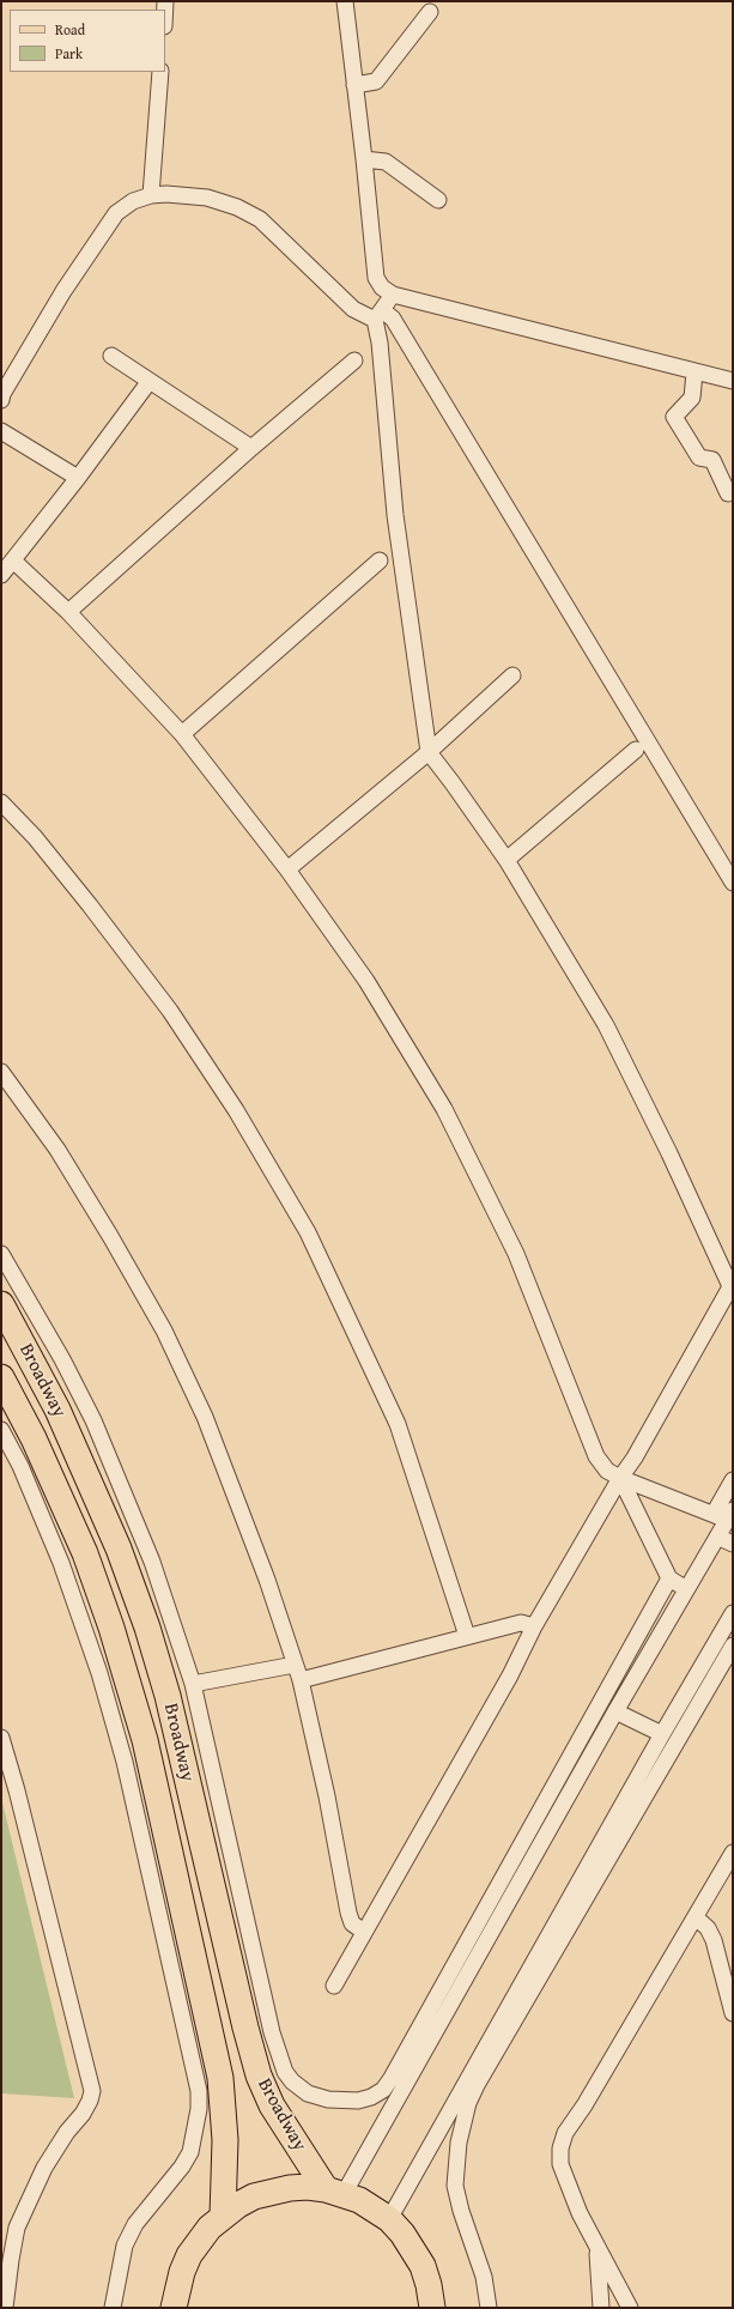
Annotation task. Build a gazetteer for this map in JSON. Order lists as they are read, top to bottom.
{
  "streets": {
    "main road": ["Broadway"]
  },
  "legend": ["Road", "Park"]
}
